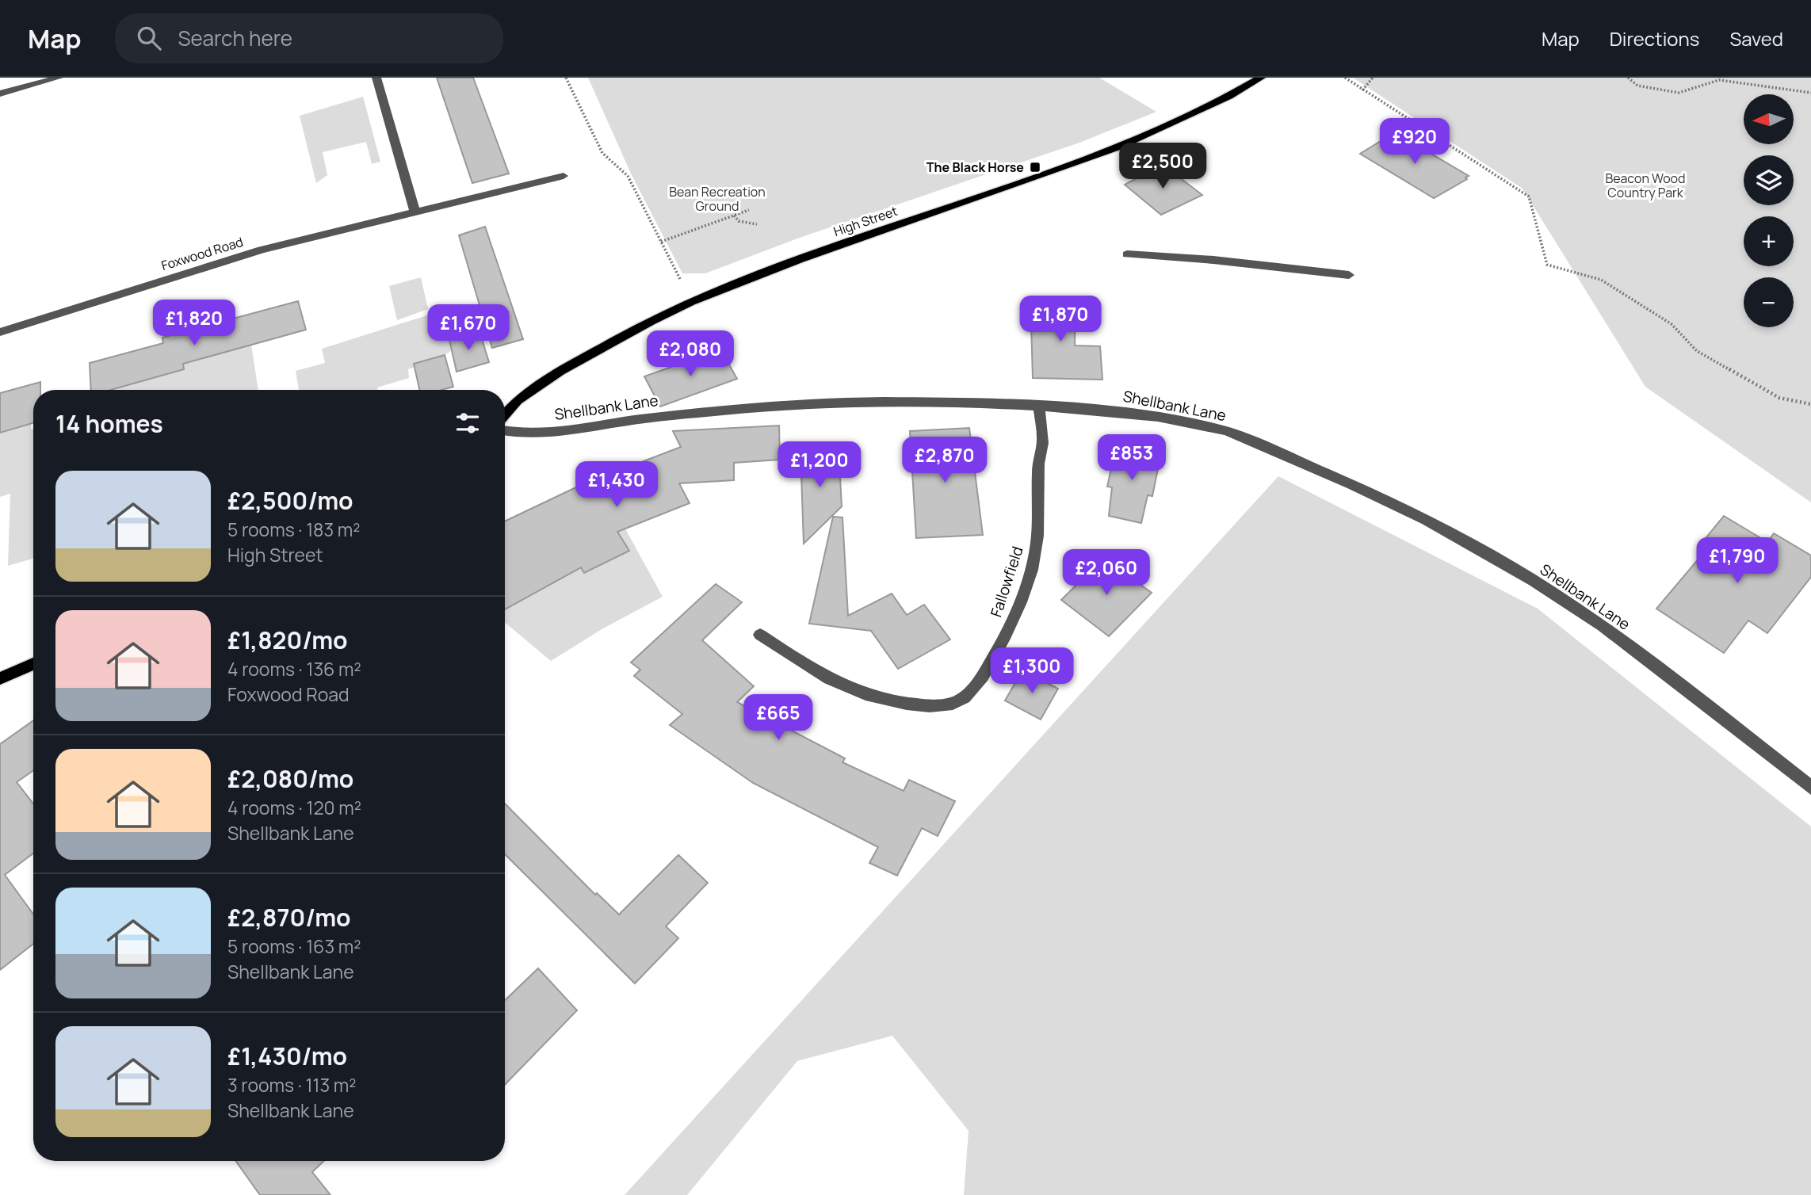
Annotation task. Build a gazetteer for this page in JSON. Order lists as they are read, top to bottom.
{
  "streets": {
    "main road": ["High Street"],
    "street": ["Foxwood Road", "Shellbank Lane", "Fallowfield"]
  },
  "crossings": [
    ["Shellbank Lane", "Fallowfield"]
  ],
  "parks": ["Beacon Wood Country Park", "Bean Recreation Ground"],
  "places": {
    "transit": ["The Black Horse"]
  },
  "north": "left",
  "page": {
    "header": "Map",
    "search": "Search here",
    "nav": ["Map", "Directions", "Saved"],
    "map_buttons": ["+", "−"],
    "price": [
      "£920",
      "£2,500",
      "£1,870",
      "£1,820",
      "£1,670",
      "£2,080",
      "£853",
      "£2,870",
      "£1,200",
      "£1,430",
      "£1,790",
      "£2,060",
      "£1,300",
      "£665"
    ],
    "heading": "14 homes",
    "list": [
      {
        "name": "£2,500/mo",
        "note": "5 rooms · 183 m² · High Street"
      },
      {
        "name": "£1,820/mo",
        "note": "4 rooms · 136 m² · Foxwood Road"
      },
      {
        "name": "£2,080/mo",
        "note": "4 rooms · 120 m² · Shellbank Lane"
      },
      {
        "name": "£2,870/mo",
        "note": "5 rooms · 163 m² · Shellbank Lane"
      },
      {
        "name": "£1,430/mo",
        "note": "3 rooms · 113 m² · Shellbank Lane"
      }
    ]
  }
}
